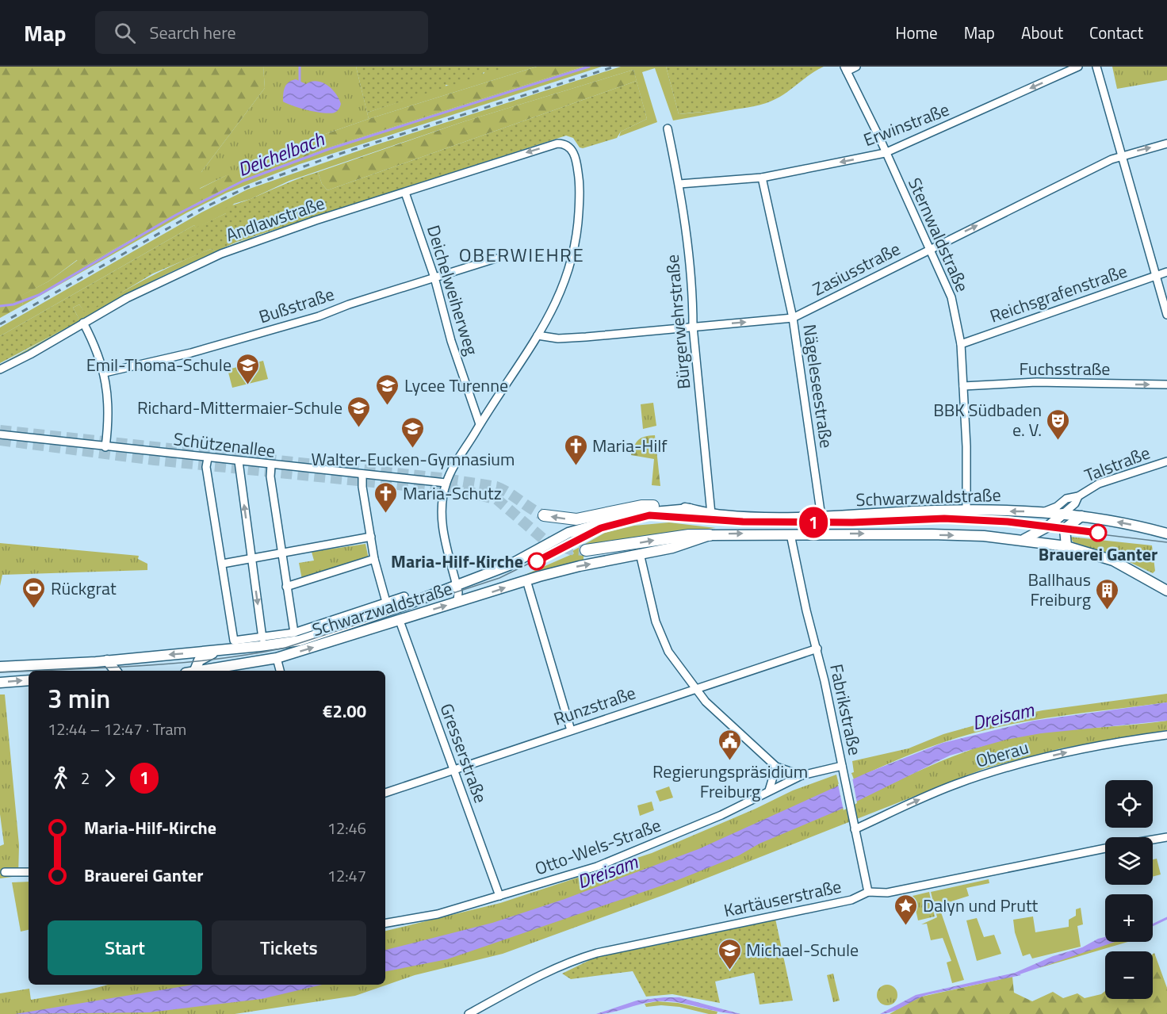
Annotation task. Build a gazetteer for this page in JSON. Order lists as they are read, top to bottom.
{
  "streets": {
    "main road": ["Schwarzwaldstraße"],
    "street": [
      "Erwinstraße",
      "Andlawstraße",
      "Sternwaldstraße",
      "Zasiusstraße",
      "Deichelweiherweg",
      "Reichsgrafenstraße",
      "Bußstraße",
      "Bürgerwehrstraße",
      "Fuchsstraße",
      "Nägeleseestraße",
      "Schützenallee",
      "Talstraße",
      "Runzstraße",
      "Fabrikstraße",
      "Gresserstraße",
      "Oberau",
      "Otto-Wels-Straße",
      "Kartäuserstraße"
    ]
  },
  "crossings": [
    ["Erwinstraße", "Sternwaldstraße"],
    ["Erwinstraße", "Bürgerwehrstraße"],
    ["Erwinstraße", "Nägeleseestraße"],
    ["Andlawstraße", "Zasiusstraße"],
    ["Andlawstraße", "Deichelweiherweg"],
    ["Sternwaldstraße", "Zasiusstraße"],
    ["Sternwaldstraße", "Reichsgrafenstraße"],
    ["Sternwaldstraße", "Fuchsstraße"],
    ["Sternwaldstraße", "Schwarzwaldstraße"],
    ["Zasiusstraße", "Bürgerwehrstraße"],
    ["Zasiusstraße", "Nägeleseestraße"],
    ["Deichelweiherweg", "Bußstraße"],
    ["Bürgerwehrstraße", "Schwarzwaldstraße"],
    ["Nägeleseestraße", "Schwarzwaldstraße"],
    ["Schützenallee", "Schwarzwaldstraße"],
    ["Talstraße", "Schwarzwaldstraße"],
    ["Schwarzwaldstraße", "Fabrikstraße"],
    ["Schwarzwaldstraße", "Gresserstraße"],
    ["Runzstraße", "Fabrikstraße"],
    ["Runzstraße", "Gresserstraße"],
    ["Fabrikstraße", "Oberau"],
    ["Fabrikstraße", "Otto-Wels-Straße"],
    ["Fabrikstraße", "Kartäuserstraße"],
    ["Gresserstraße", "Otto-Wels-Straße"]
  ],
  "one_way": [
    "Erwinstraße",
    "Zasiusstraße",
    "Fuchsstraße",
    "Oberau"
  ],
  "districts": ["OBERWIEHRE"],
  "water": ["Deichelbach", "Dreisam"],
  "places": {
    "school or university": [
      "Emil-Thoma-Schule",
      "Lycee Turenne",
      "Richard-Mittermaier-Schule",
      "Walter-Eucken-Gymnasium",
      "Michael-Schule"
    ],
    "theatre": ["BBK Südbaden e. V."],
    "church": ["Maria-Hilf", "Maria-Schutz"],
    "other": ["Brauerei Ganter", "Maria-Hilf-Kirche"],
    "sports": ["Rückgrat"],
    "building": ["Ballhaus Freiburg"],
    "public building": ["Regierungspräsidium Freiburg"],
    "place": ["Dalyn und Prutt"]
  },
  "lines": ["tram line 1"],
  "page": {
    "header": "Map",
    "search": "Search here",
    "nav": [
      "Home",
      "Map",
      "About",
      "Contact"
    ],
    "on_map": "1",
    "heading": ["3 min", "12:44 – 12:47 · Tram", "€2.00"],
    "legs": ["2", "1"],
    "map_buttons": ["+", "−"],
    "list": [
      {
        "name": "Maria-Hilf-Kirche",
        "value": "12:46"
      },
      {
        "name": "Brauerei Ganter",
        "value": "12:47"
      }
    ],
    "buttons": ["Start", "Tickets"]
  }
}
